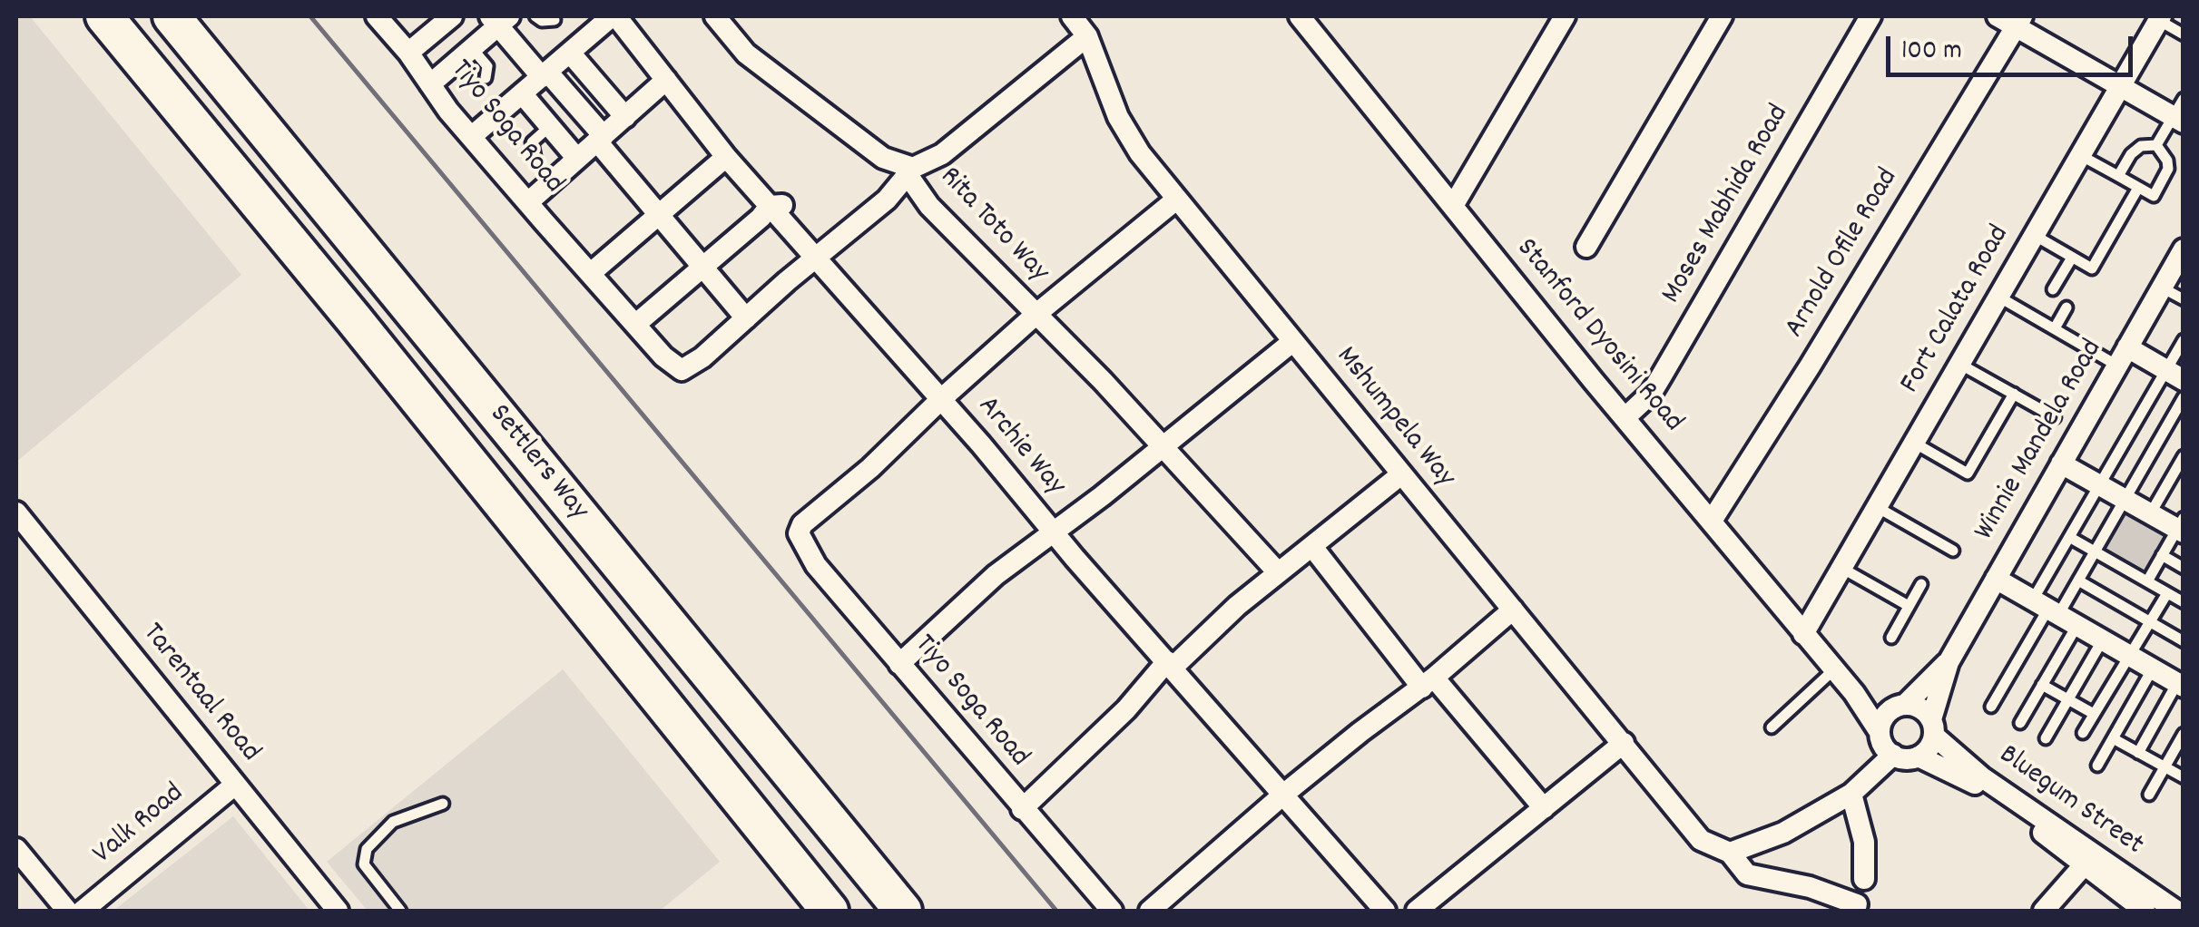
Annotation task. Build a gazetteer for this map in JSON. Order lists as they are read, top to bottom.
{
  "streets": {
    "highway": ["Settlers Way"],
    "street": [
      "Tiyo Soga Road",
      "Moses Mabhida Road",
      "Rita Toto Way",
      "Arnold Ofile Road",
      "Fort Calata Road",
      "Stanford Dyosini Road",
      "Mshumpela Way",
      "Winnie Mandela Road",
      "Archie Way",
      "Tarentaal Road",
      "Bluegum Street",
      "Valk Road"
    ]
  },
  "crossings": [
    ["Tiyo Soga Road", "Archie Way"],
    ["Moses Mabhida Road", "Stanford Dyosini Road"],
    ["Arnold Ofile Road", "Stanford Dyosini Road"],
    ["Fort Calata Road", "Stanford Dyosini Road"],
    ["Stanford Dyosini Road", "Winnie Mandela Road"],
    ["Stanford Dyosini Road", "Bluegum Street"],
    ["Winnie Mandela Road", "Bluegum Street"],
    ["Tarentaal Road", "Valk Road"]
  ],
  "scale_bar": "100 m"
}
